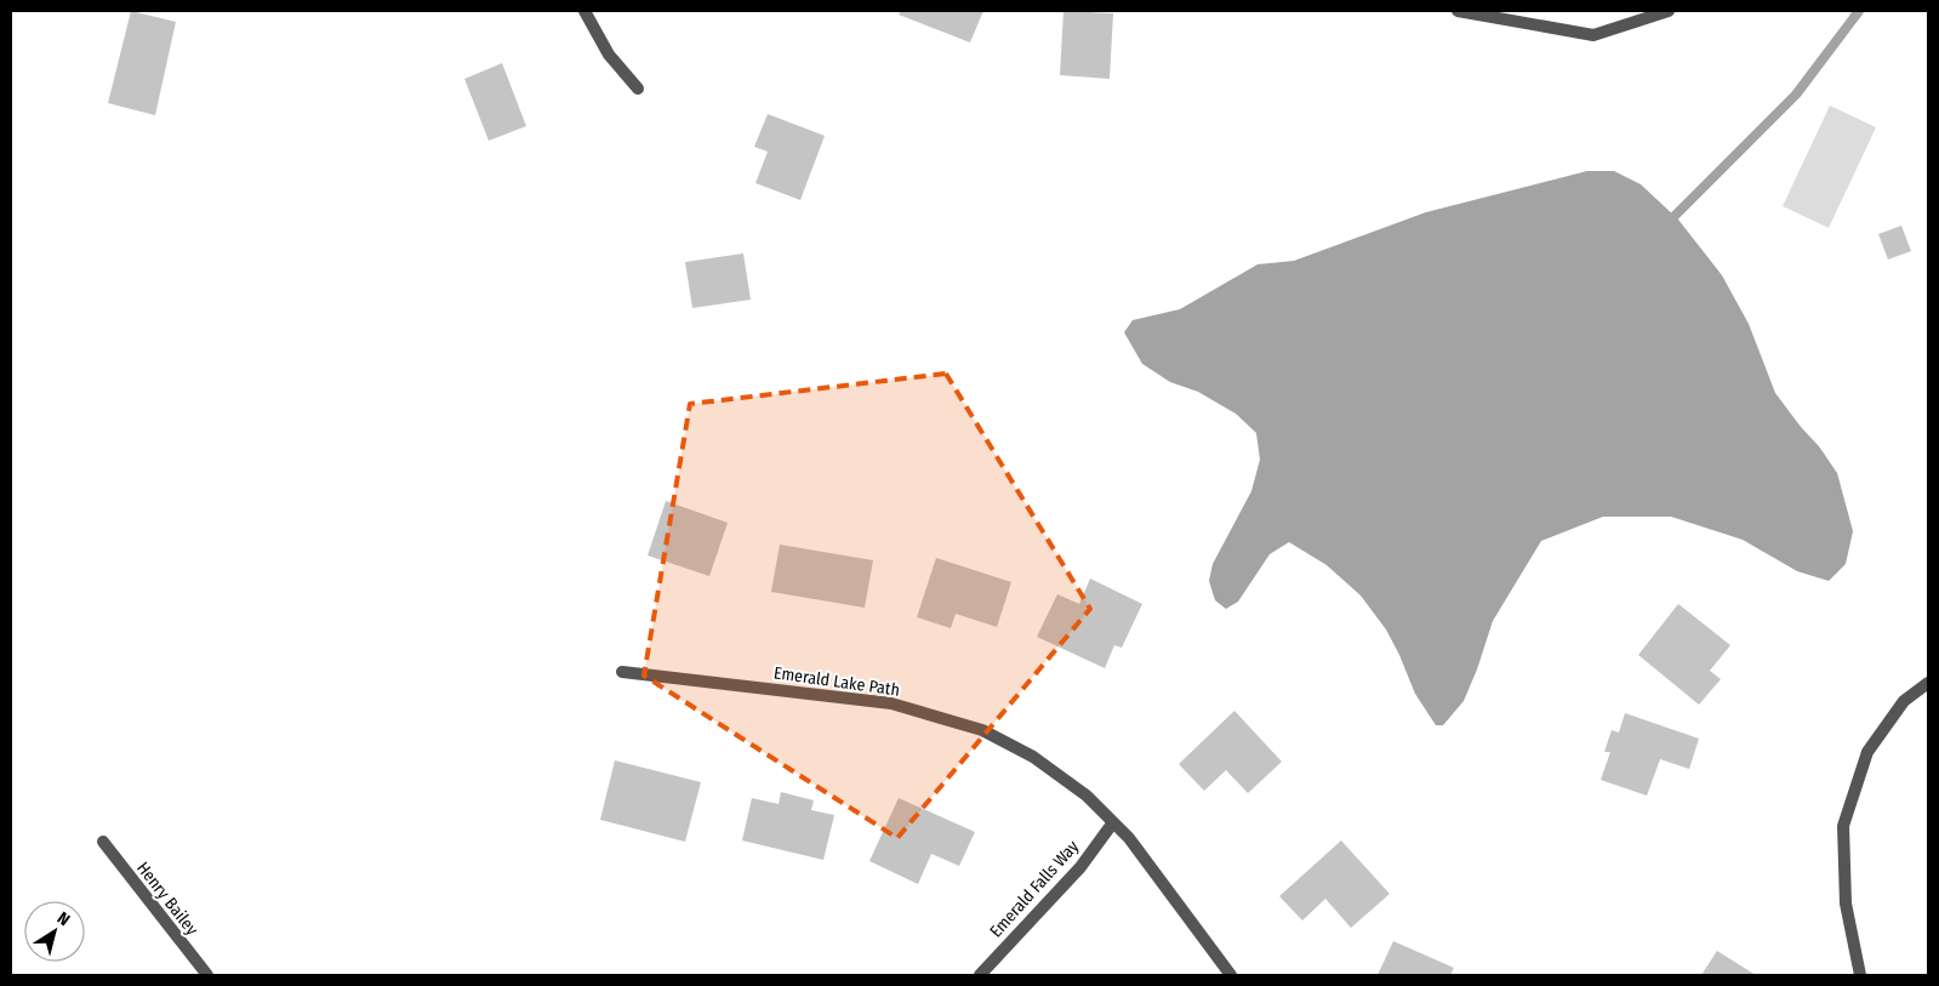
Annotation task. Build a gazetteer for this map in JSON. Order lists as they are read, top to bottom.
{
  "streets": {
    "street": ["Emerald Lake Path", "Emerald Falls Way", "Henry Bailey"]
  },
  "crossings": [
    ["Emerald Lake Path", "Emerald Falls Way"]
  ],
  "north": "top right"
}
